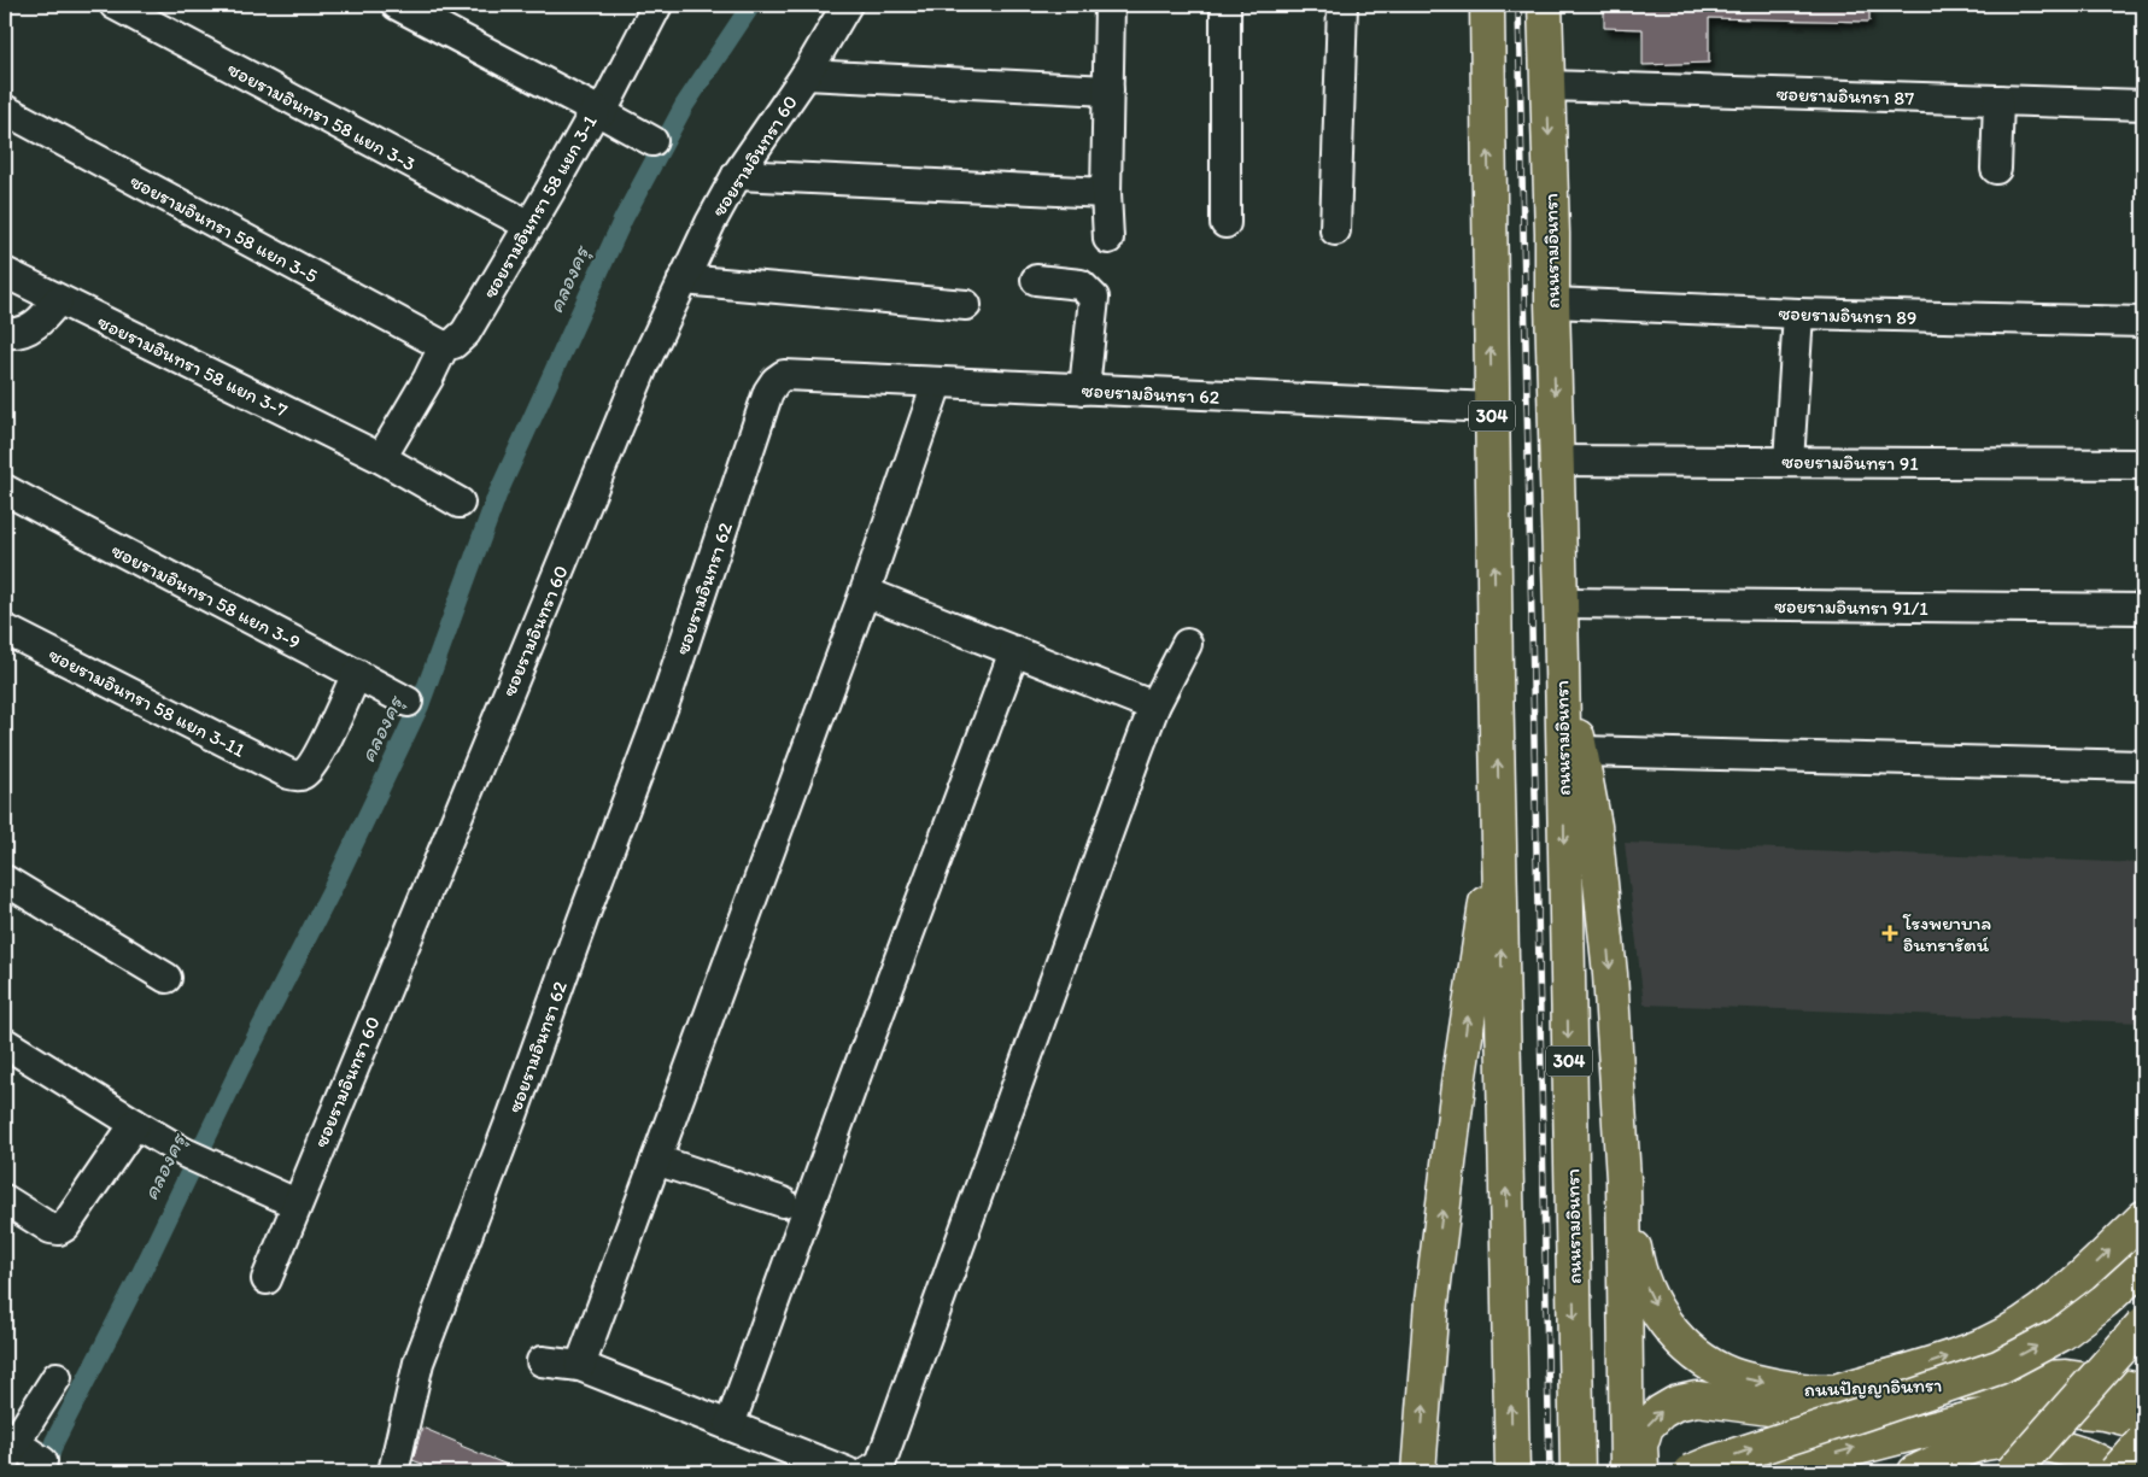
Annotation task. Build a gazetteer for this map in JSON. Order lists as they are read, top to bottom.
{
  "streets": {
    "main road": ["ถนนรามอินทรา", "304", "ถนนปัญญาอินทรา"],
    "street": [
      "ซอยรามอินทรา 87",
      "ซอยรามอินทรา 58 แยก 3-3",
      "ซอยรามอินทรา 60",
      "ซอยรามอินทรา 58 แยก 3-1",
      "ซอยรามอินทรา 58 แยก 3-5",
      "ซอยรามอินทรา 89",
      "ซอยรามอินทรา 58 แยก 3-7",
      "ซอยรามอินทรา 62",
      "ซอยรามอินทรา 91",
      "ซอยรามอินทรา 58 แยก 3-9",
      "ซอยรามอินทรา 91/1",
      "ซอยรามอินทรา 58 แยก 3-11"
    ]
  },
  "crossings": [
    ["ซอยรามอินทรา 87", "ถนนรามอินทรา"],
    ["ซอยรามอินทรา 58 แยก 3-3", "ซอยรามอินทรา 58 แยก 3-1"],
    ["ซอยรามอินทรา 58 แยก 3-1", "ซอยรามอินทรา 58 แยก 3-5"],
    ["ซอยรามอินทรา 58 แยก 3-1", "ซอยรามอินทรา 58 แยก 3-7"],
    ["ถนนรามอินทรา", "ซอยรามอินทรา 89"],
    ["ถนนรามอินทรา", "ซอยรามอินทรา 91"],
    ["ถนนรามอินทรา", "ซอยรามอินทรา 91/1"],
    ["ซอยรามอินทรา 62", "304"],
    ["ซอยรามอินทรา 58 แยก 3-9", "ซอยรามอินทรา 58 แยก 3-11"]
  ],
  "one_way": ["ถนนปัญญาอินทรา"],
  "water": ["คลองครุ"],
  "places": {
    "health": ["โรงพยาบาล อินทรารัตน์"]
  }
}
